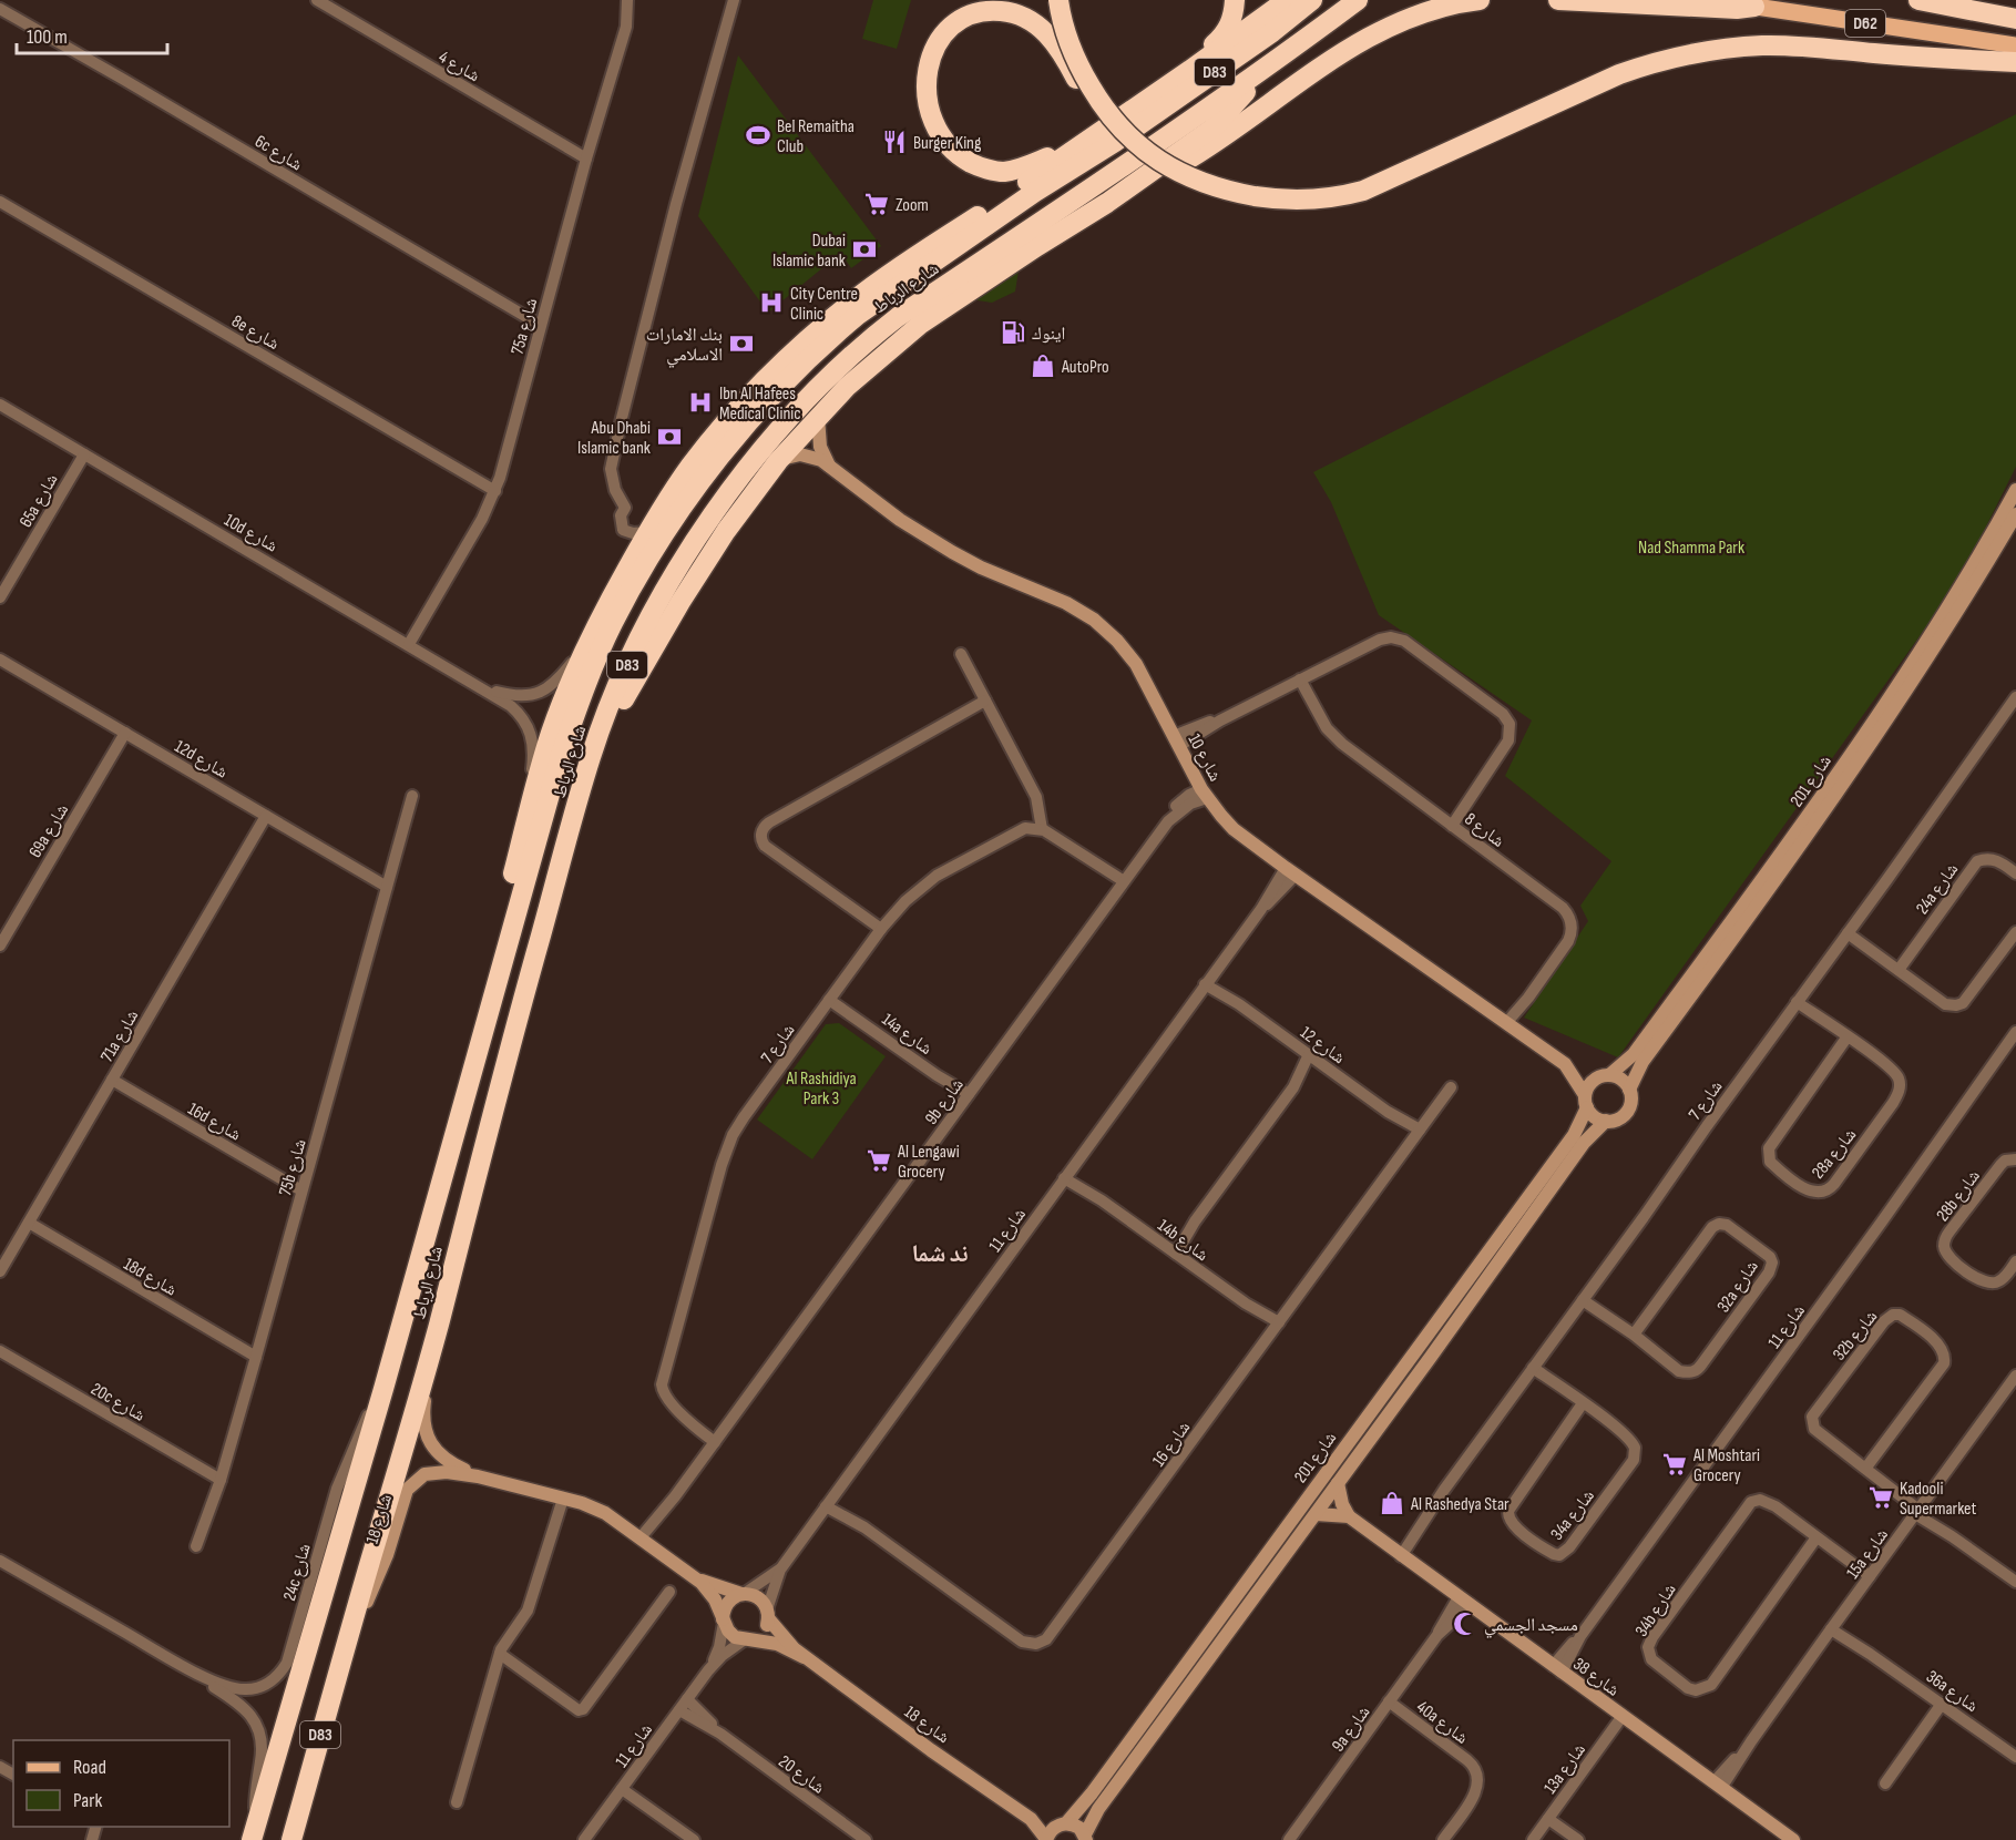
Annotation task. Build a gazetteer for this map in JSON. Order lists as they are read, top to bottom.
{
  "streets": {
    "highway": ["D83", "شارع الرباط"],
    "main road": ["D62"],
    "street": [
      "شارع 4",
      "6c شارع",
      "75a شارع",
      "8e شارع",
      "65a شارع",
      "10d شارع",
      "شارع 10",
      "12d شارع",
      "شارع 201",
      "شارع 8",
      "69a شارع",
      "24a شارع",
      "14a شارع",
      "71a شارع",
      "شارع 7",
      "شارع 12",
      "9b شارع",
      "16d شارع",
      "28a شارع",
      "75b شارع",
      "28b شارع",
      "شارع 11",
      "14b شارع",
      "18d شارع",
      "32a شارع",
      "32b شارع",
      "20c شارع",
      "شارع 16",
      "34a شارع",
      "شارع 18",
      "15a شارع",
      "24c شارع",
      "34b شارع",
      "شارع 38",
      "36a شارع",
      "40a شارع",
      "9a شارع",
      "13a شارع",
      "شارع 20"
    ]
  },
  "crossings": [
    ["شارع 4", "75a شارع"],
    ["6c شارع", "75a شارع"],
    ["شارع الرباط", "شارع 18"],
    ["شارع الرباط", "24c شارع"],
    ["75a شارع", "8e شارع"],
    ["75a شارع", "10d شارع"],
    ["65a شارع", "10d شارع"],
    ["شارع 10", "شارع 201"],
    ["شارع 10", "شارع 8"],
    ["شارع 10", "9b شارع"],
    ["شارع 10", "شارع 11"],
    ["12d شارع", "69a شارع"],
    ["12d شارع", "71a شارع"],
    ["12d شارع", "75b شارع"],
    ["شارع 201", "شارع 18"],
    ["14a شارع", "شارع 7"],
    ["14a شارع", "9b شارع"],
    ["71a شارع", "16d شارع"],
    ["71a شارع", "18d شارع"],
    ["شارع 7", "9b شارع"],
    ["شارع 7", "28a شارع"],
    ["شارع 7", "32a شارع"],
    ["شارع 7", "34a شارع"],
    ["شارع 7", "شارع 38"],
    ["شارع 12", "شارع 11"],
    ["شارع 12", "شارع 16"],
    ["9b شارع", "شارع 18"],
    ["16d شارع", "75b شارع"],
    ["75b شارع", "18d شارع"],
    ["75b شارع", "20c شارع"],
    ["شارع 11", "14b شارع"],
    ["شارع 11", "شارع 16"],
    ["شارع 11", "شارع 18"],
    ["شارع 11", "شارع 38"],
    ["شارع 11", "شارع 20"],
    ["14b شارع", "شارع 16"],
    ["32b شارع", "15a شارع"],
    ["15a شارع", "34b شارع"],
    ["15a شارع", "شارع 38"],
    ["15a شارع", "36a شارع"],
    ["شارع 38", "9a شارع"],
    ["شارع 38", "13a شارع"],
    ["40a شارع", "9a شارع"]
  ],
  "districts": ["ند شما"],
  "parks": ["Nad Shamma Park", "Al Rashidiya Park 3"],
  "places": {
    "sports": ["Bel Remaitha Club"],
    "restaurant": ["Burger King"],
    "supermarket": [
      "Zoom",
      "Al Lengawi Grocery",
      "Al Moshtari Grocery",
      "Kadooli Supermarket"
    ],
    "bank": ["Dubai Islamic bank", "بنك الامارات الاسلامي", "Abu Dhabi Islamic bank"],
    "hospital": ["City Centre Clinic", "Ibn Al Hafees Medical Clinic"],
    "fuel station": ["اينوك"],
    "shop": ["AutoPro", "Al Rashedya Star"],
    "mosque": ["مسجد الجسمي"]
  },
  "legend": ["Road", "Park"],
  "scale_bar": "100 m"
}
